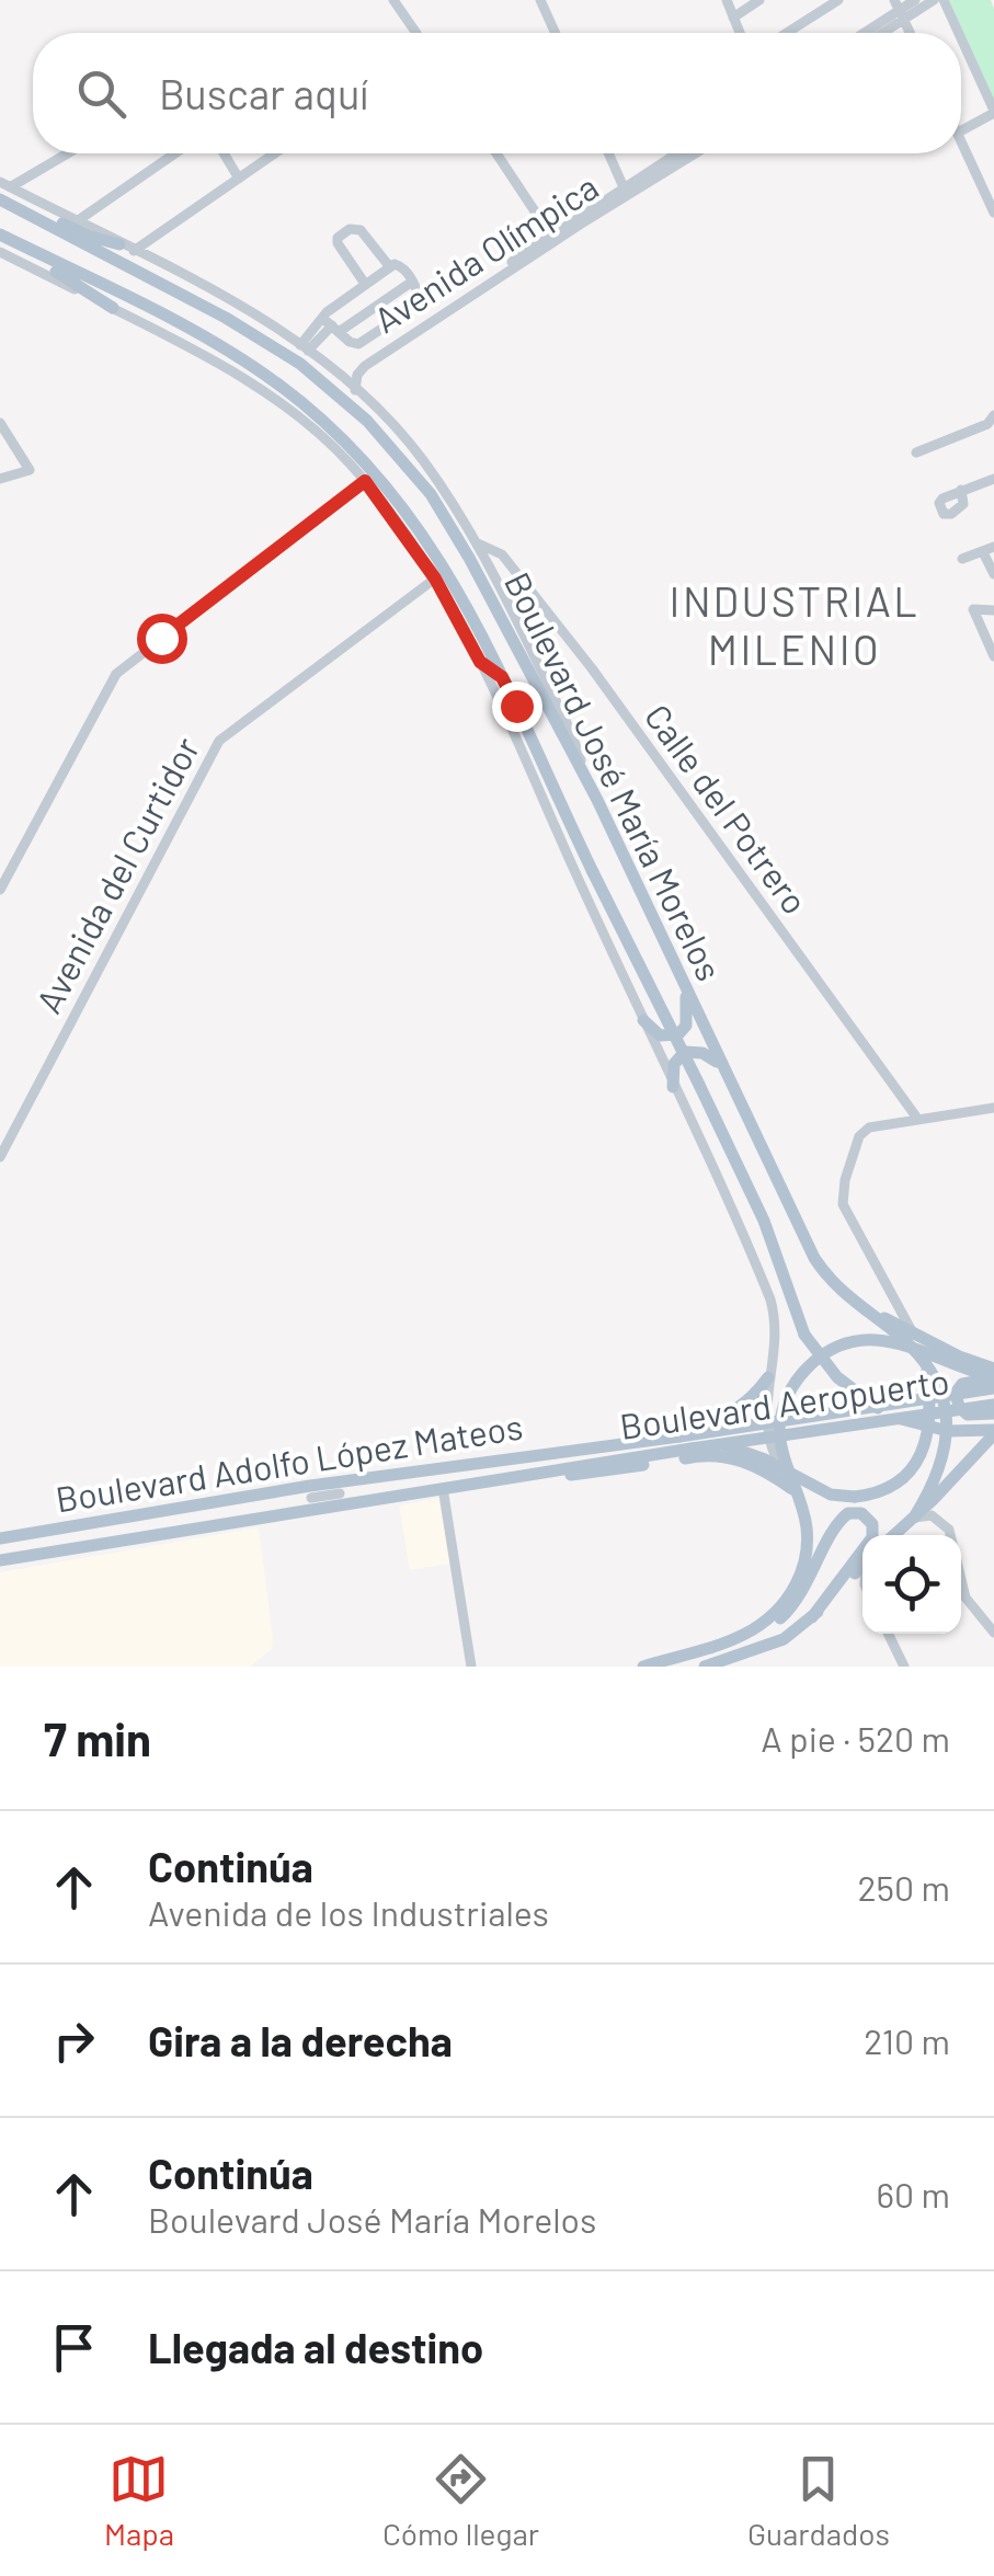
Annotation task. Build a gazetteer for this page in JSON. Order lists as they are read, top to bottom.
{
  "streets": {
    "main road": ["Boulevard José María Morelos", "Boulevard Aeropuerto", "Boulevard Adolfo López Mateos"],
    "street": ["Avenida Olímpica", "Calle del Potrero", "Avenida del Curtidor"]
  },
  "crossings": [
    ["Boulevard Aeropuerto", "Boulevard Adolfo López Mateos"]
  ],
  "districts": ["INDUSTRIAL MILENIO"],
  "page": {
    "search": "Buscar aquí",
    "heading": ["7 min", "A pie · 520 m"],
    "list": [
      ["Continúa", "Avenida de los Industriales", "250 m"],
      ["Gira a la derecha", "210 m"],
      ["Continúa", "Boulevard José María Morelos", "60 m"],
      "Llegada al destino"
    ],
    "nav": ["Mapa", "Cómo llegar", "Guardados"]
  }
}
